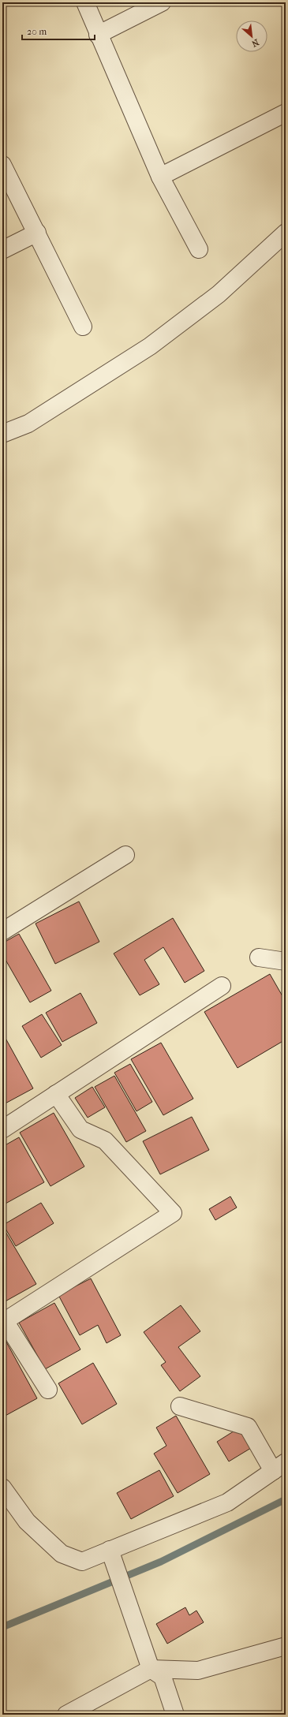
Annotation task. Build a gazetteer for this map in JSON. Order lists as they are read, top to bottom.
{
  "scale_bar": "20 m",
  "north": "bottom right"
}
